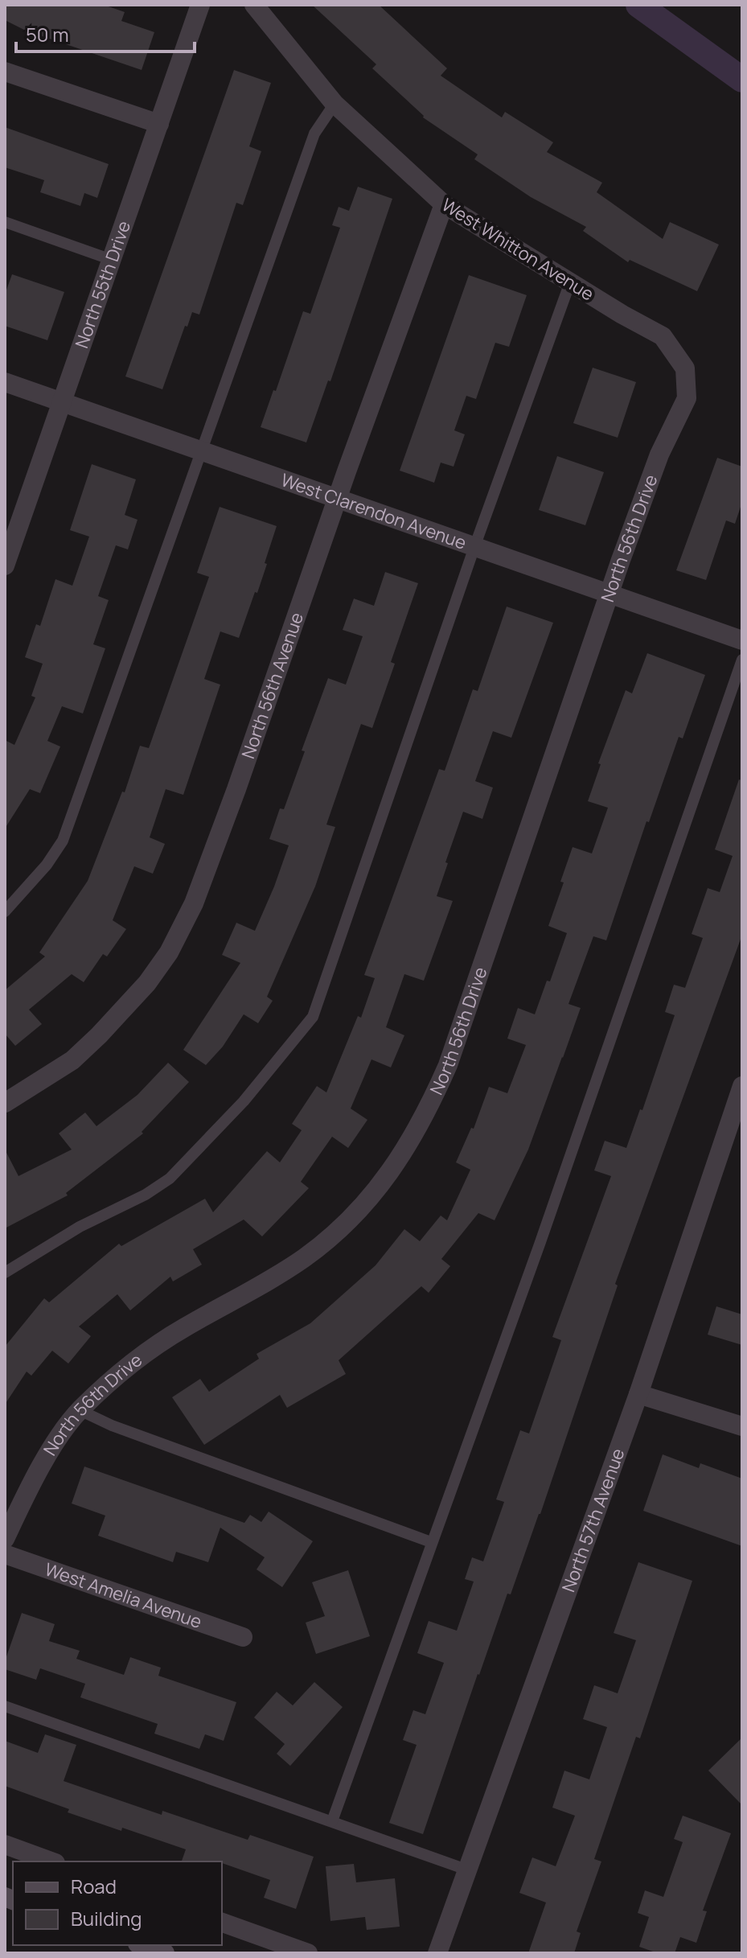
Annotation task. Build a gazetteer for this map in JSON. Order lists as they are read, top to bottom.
{
  "streets": {
    "street": [
      "West Whitton Avenue",
      "North 55th Drive",
      "West Clarendon Avenue",
      "North 56th Drive",
      "North 56th Avenue",
      "North 57th Avenue",
      "West Amelia Avenue"
    ]
  },
  "crossings": [
    ["West Whitton Avenue", "North 56th Drive"],
    ["West Whitton Avenue", "North 56th Avenue"],
    ["North 55th Drive", "West Clarendon Avenue"],
    ["West Clarendon Avenue", "North 56th Drive"],
    ["West Clarendon Avenue", "North 56th Avenue"]
  ],
  "legend": ["Road", "Building"],
  "scale_bar": "50 m"
}
